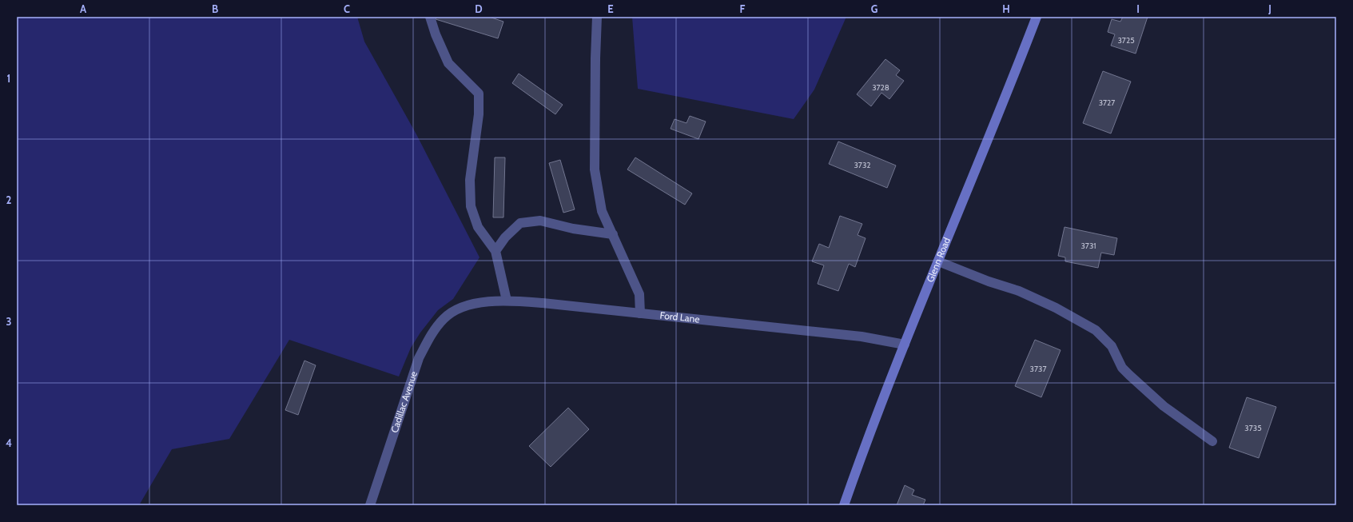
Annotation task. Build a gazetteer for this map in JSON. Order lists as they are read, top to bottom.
{
  "streets": {
    "street": ["Glenn Road", "Ford Lane", "Cadillac Avenue"]
  },
  "crossings": [
    ["Glenn Road", "Ford Lane"],
    ["Ford Lane", "Cadillac Avenue"]
  ],
  "house_numbers": [
    "3725",
    "3728",
    "3727",
    "3732",
    "3731",
    "3737",
    "3735"
  ],
  "grid": {
    "columns": [
      "A",
      "B",
      "C",
      "D",
      "E",
      "F",
      "G",
      "H",
      "I",
      "J"
    ],
    "rows": [
      "1",
      "2",
      "3",
      "4"
    ]
  }
}
